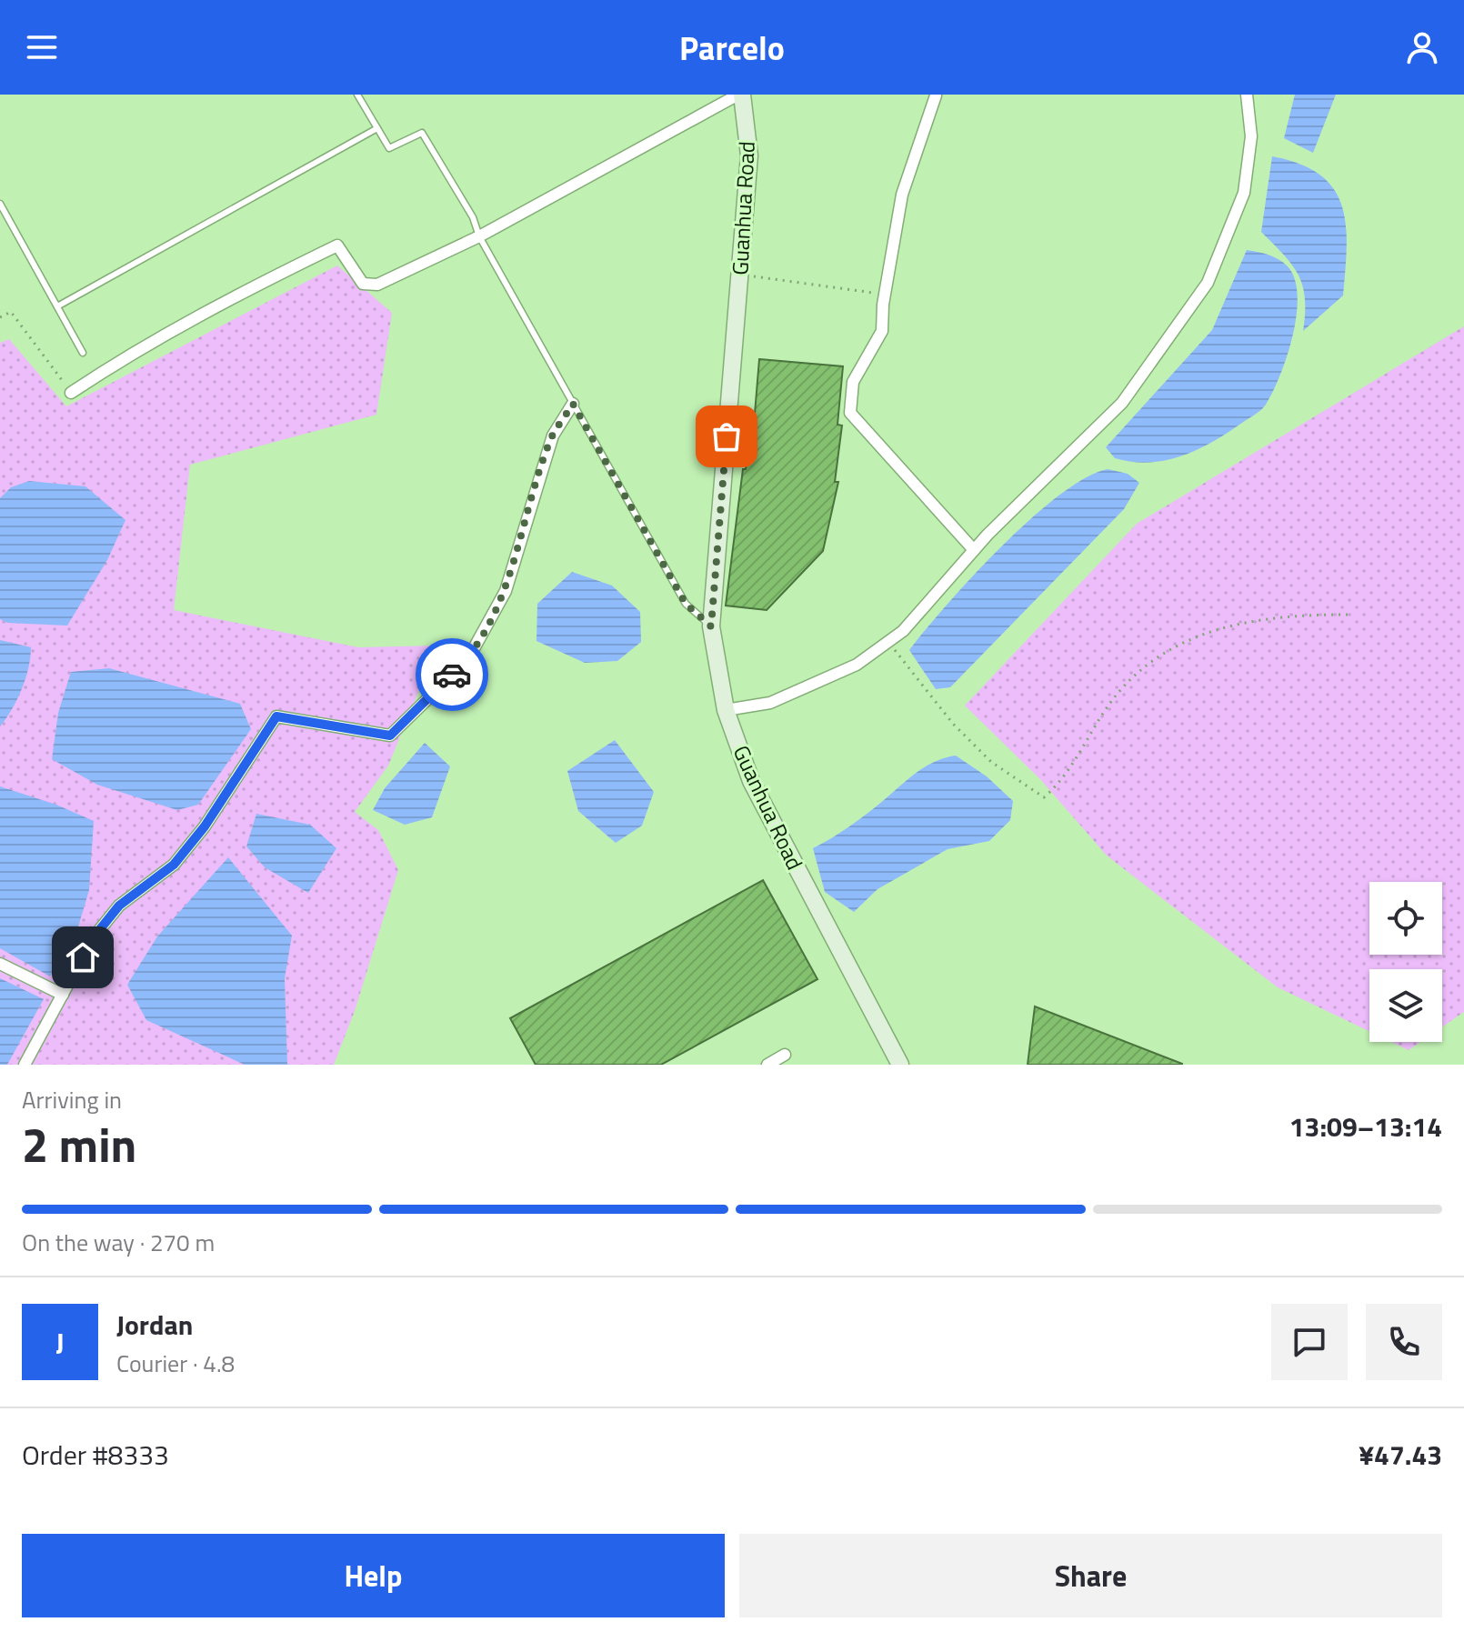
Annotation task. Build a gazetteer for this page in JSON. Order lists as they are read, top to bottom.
{
  "streets": {
    "main road": ["Guanhua Road"]
  },
  "page": {
    "header": "Parcelo",
    "heading": ["2 min", "Arriving in", "13:09–13:14"],
    "panel": [
      "Jordan",
      "Courier · 4.8",
      "Order #8333",
      "¥47.43"
    ],
    "bar": "On the way · 270 m",
    "round": "J",
    "buttons": ["Help", "Share"]
  }
}
